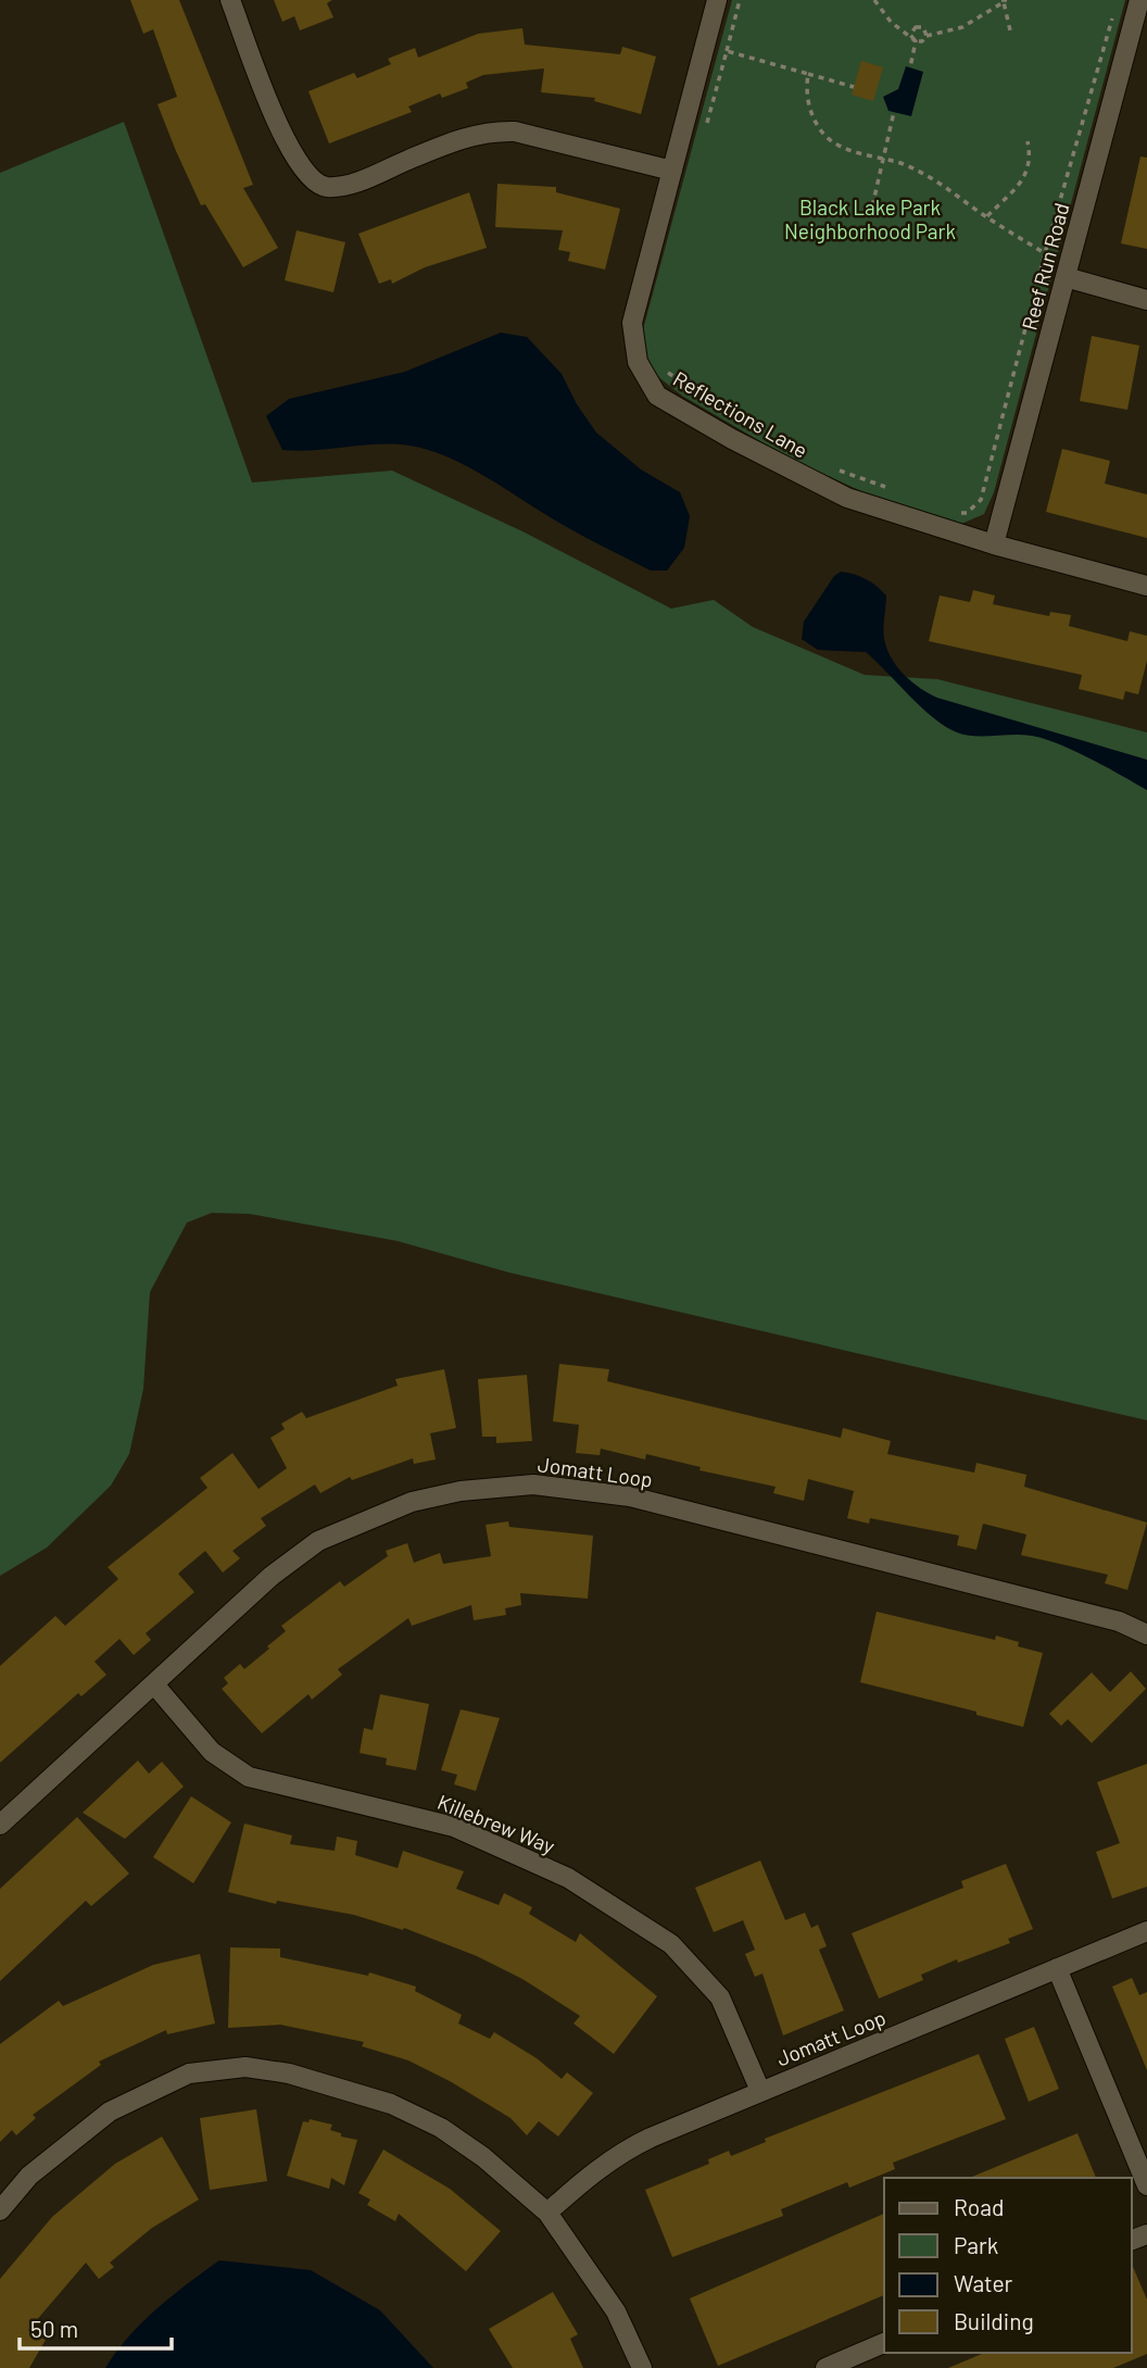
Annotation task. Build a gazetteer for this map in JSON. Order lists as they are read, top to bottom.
{
  "streets": {
    "street": [
      "Reef Run Road",
      "Reflections Lane",
      "Jomatt Loop",
      "Killebrew Way"
    ]
  },
  "crossings": [
    ["Reef Run Road", "Reflections Lane"],
    ["Jomatt Loop", "Killebrew Way"]
  ],
  "parks": ["Black Lake Park Neighborhood Park"],
  "legend": [
    "Road",
    "Park",
    "Water",
    "Building"
  ],
  "scale_bar": "50 m"
}
